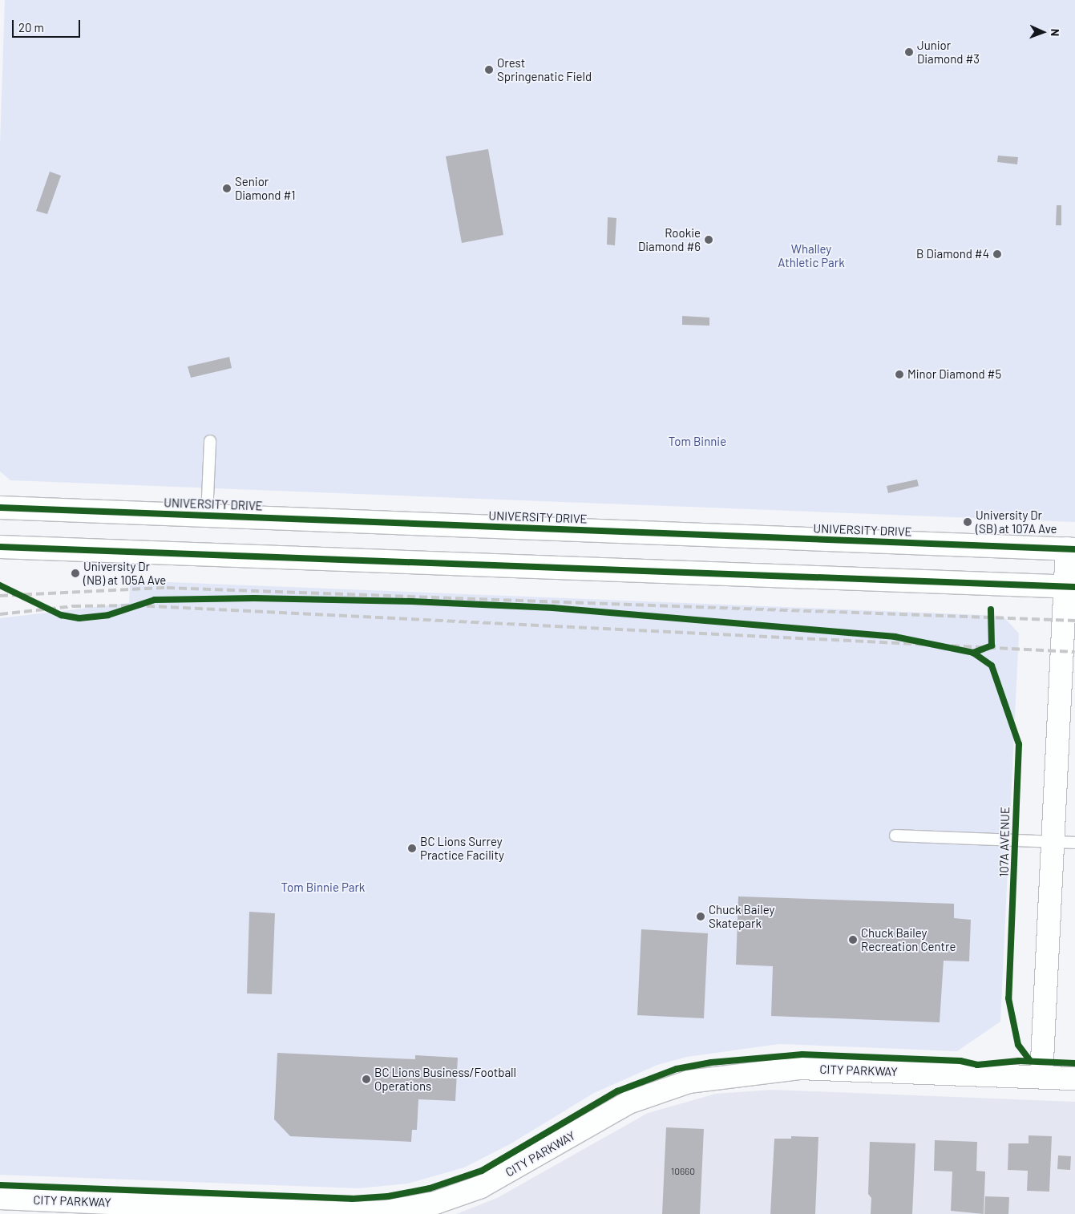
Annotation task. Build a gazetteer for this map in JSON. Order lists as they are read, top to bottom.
{
  "streets": {
    "main road": ["UNIVERSITY DRIVE", "CITY PARKWAY"],
    "cycle path": ["107A AVENUE"]
  },
  "parks": ["Whalley Athletic Park", "Tom Binnie", "Tom Binnie Park"],
  "places": [
    "Junior Diamond #3",
    "Orest Springenatic Field",
    "Senior Diamond #1",
    "Rookie Diamond #6",
    "B Diamond #4",
    "Minor Diamond #5",
    "University Dr (SB) at 107A Ave",
    "University Dr (NB) at 105A Ave",
    "BC Lions Surrey Practice Facility",
    "Chuck Bailey Skatepark",
    "Chuck Bailey Recreation Centre",
    "BC Lions Business/Football Operations"
  ],
  "house_numbers": ["10660"],
  "scale_bar": "20 m",
  "north": "right"
}
